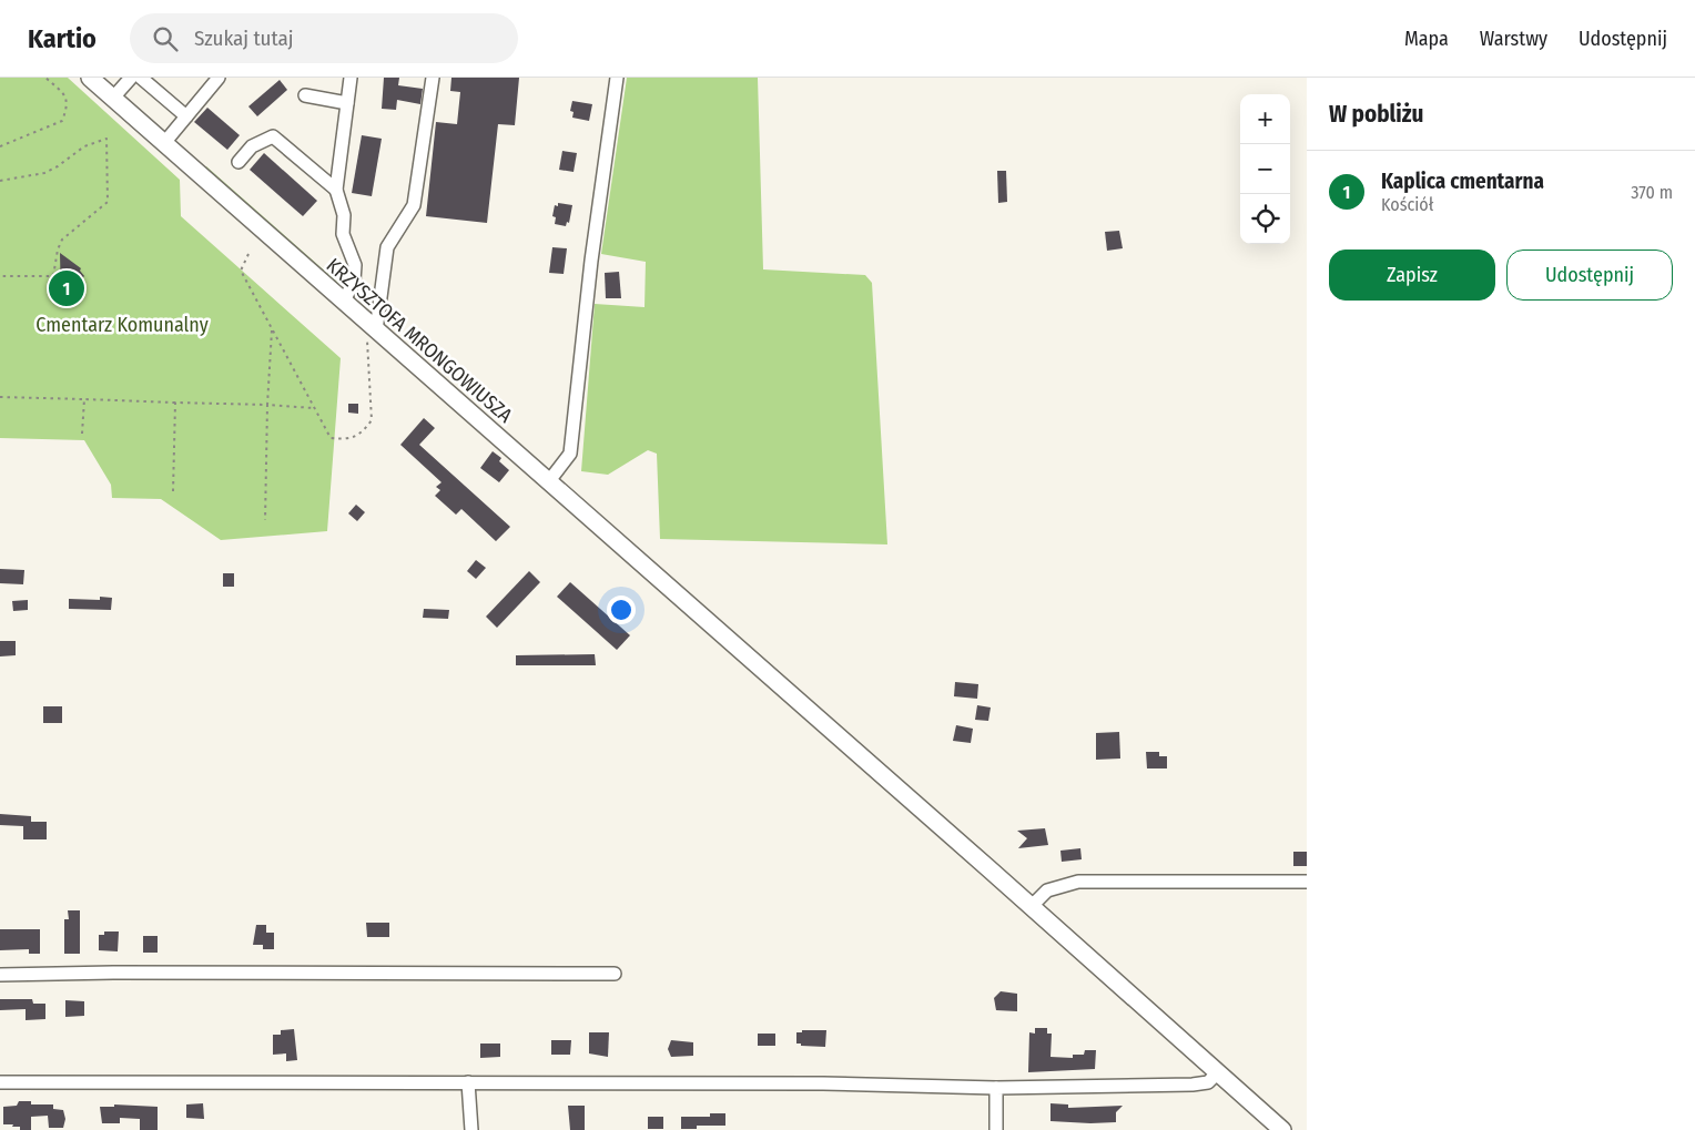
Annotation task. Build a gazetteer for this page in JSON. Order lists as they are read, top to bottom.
{
  "streets": {
    "main road": ["KRZYSZTOFA MRONGOWIUSZA"]
  },
  "parks": ["Cmentarz Komunalny"],
  "page": {
    "header": "Kartio",
    "search": "Szukaj tutaj",
    "nav": ["Mapa", "Warstwy", "Udostępnij"],
    "heading": "W pobliżu",
    "map_buttons": ["+", "−"],
    "list": [
      {
        "mark": "1",
        "name": "Kaplica cmentarna",
        "note": "Kościół",
        "value": "370 m"
      }
    ],
    "buttons": ["Zapisz", "Udostępnij"],
    "pins": "1"
  }
}
